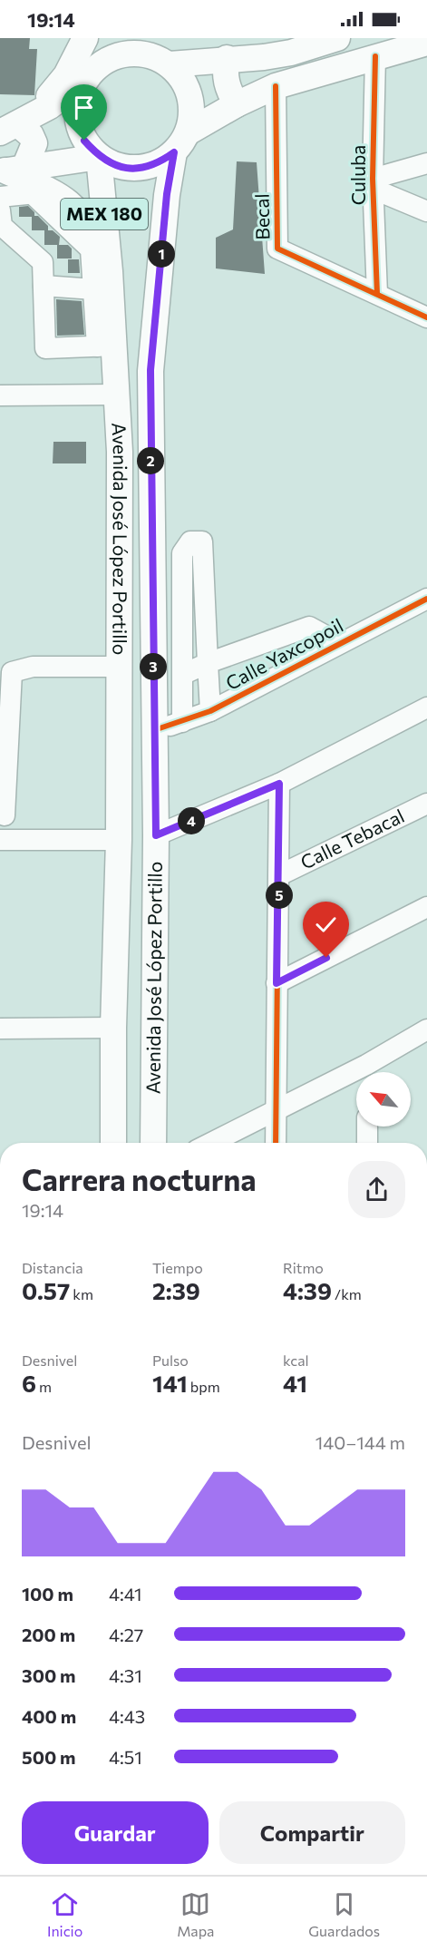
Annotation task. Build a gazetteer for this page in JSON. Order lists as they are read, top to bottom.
{
  "streets": {
    "main road": ["MEX 180", "Avenida José López Portillo"],
    "street": [
      "Culuba",
      "Becal",
      "Calle Yaxcopoil",
      "Calle Tebacal"
    ]
  },
  "crossings": [
    ["Culuba", "Becal"],
    ["Avenida José López Portillo", "Calle Yaxcopoil"]
  ],
  "north": "top left",
  "page": {
    "status": "19:14",
    "pins": [
      "1",
      "2",
      "3",
      "4",
      "5"
    ],
    "heading": ["Carrera nocturna", "19:14"],
    "stats": [
      ["Distancia", "0.57 km"],
      ["Tiempo", "2:39"],
      ["Ritmo", "4:39 /km"],
      ["Desnivel", "6 m"],
      ["Pulso", "141 bpm"],
      ["kcal", "41"]
    ],
    "chart": ["Desnivel", "140–144 m"],
    "list": [
      {
        "name": "100 m",
        "note": "4:41"
      },
      {
        "name": "200 m",
        "note": "4:27"
      },
      {
        "name": "300 m",
        "note": "4:31"
      },
      {
        "name": "400 m",
        "note": "4:43"
      },
      {
        "name": "500 m",
        "note": "4:51"
      }
    ],
    "buttons": ["Guardar", "Compartir"],
    "tabs": ["Inicio", "Mapa", "Guardados"]
  }
}
